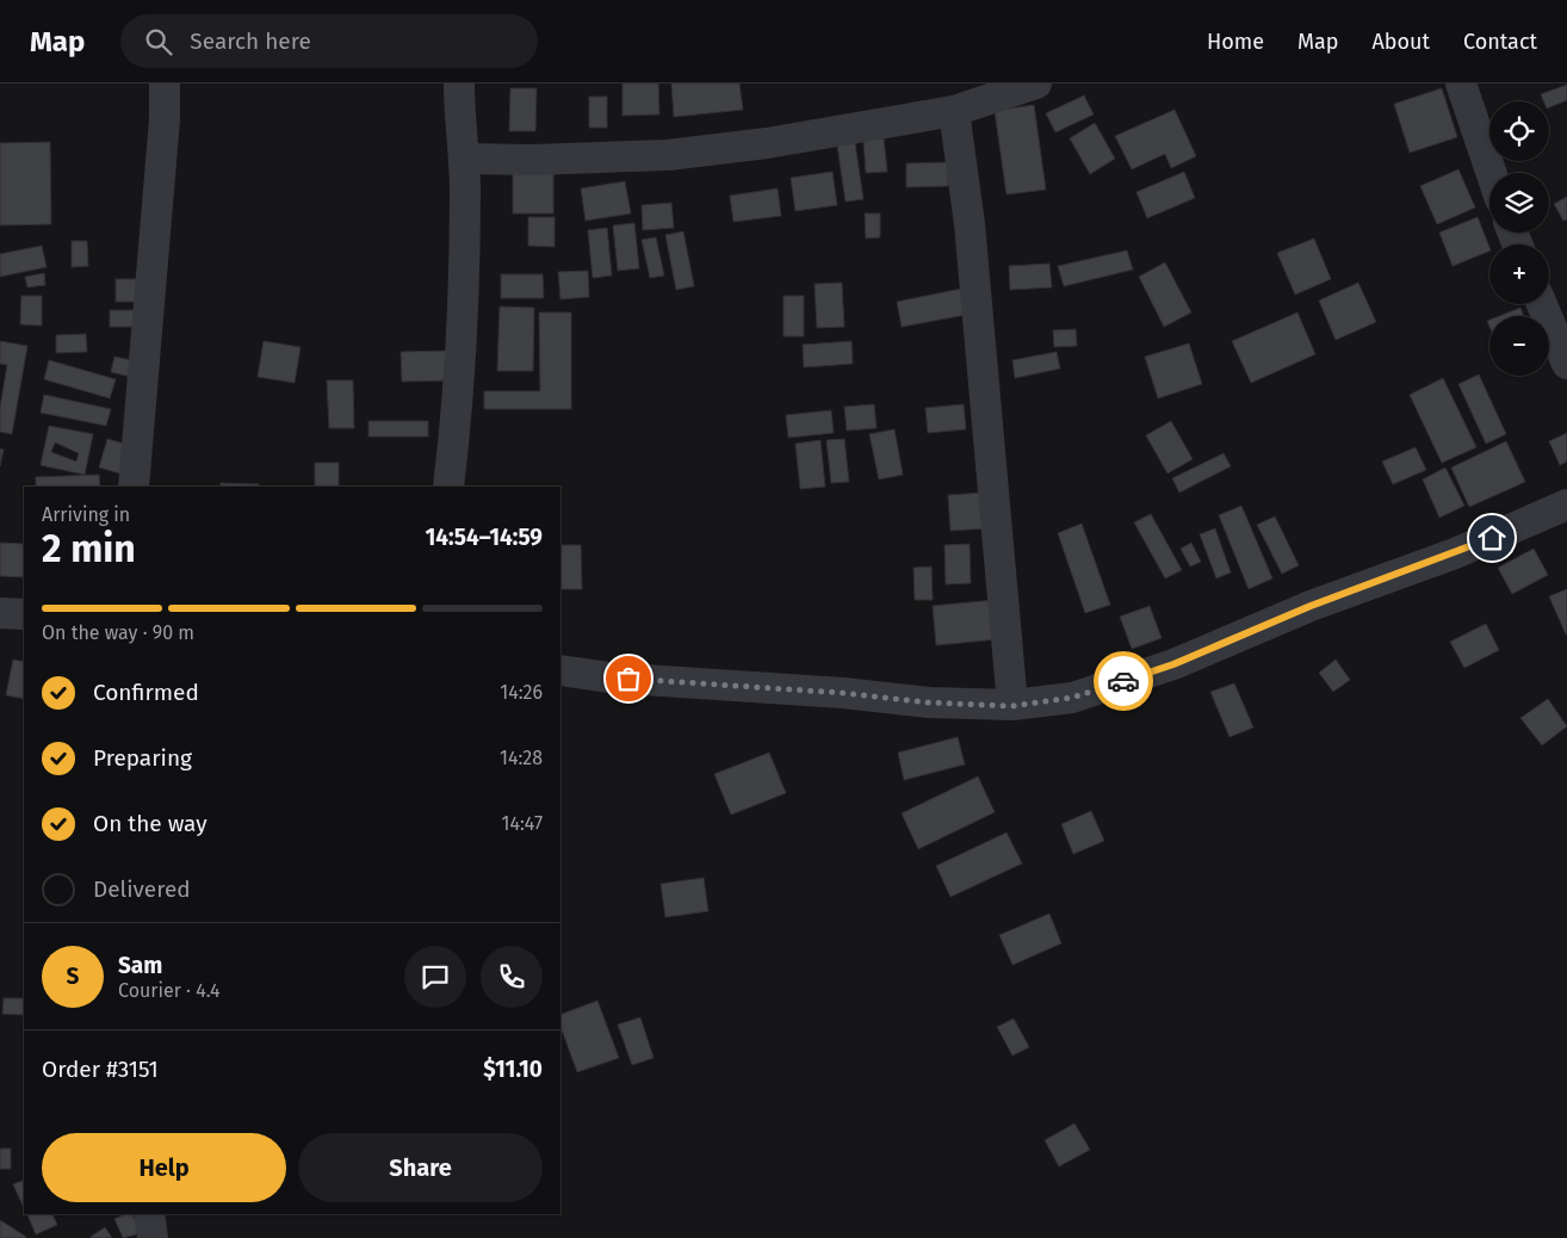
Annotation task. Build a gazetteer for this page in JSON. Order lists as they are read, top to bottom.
{
  "page": {
    "header": "Map",
    "search": "Search here",
    "nav": [
      "Home",
      "Map",
      "About",
      "Contact"
    ],
    "map_buttons": ["+", "−"],
    "heading": ["2 min", "Arriving in", "14:54–14:59"],
    "panel": [
      "Sam",
      "Courier · 4.4",
      "Order #3151",
      "$11.10"
    ],
    "bar": "On the way · 90 m",
    "list": [
      ["Confirmed", "14:26"],
      ["Preparing", "14:28"],
      ["On the way", "14:47"],
      "Delivered"
    ],
    "round": "S",
    "buttons": ["Help", "Share"]
  }
}
